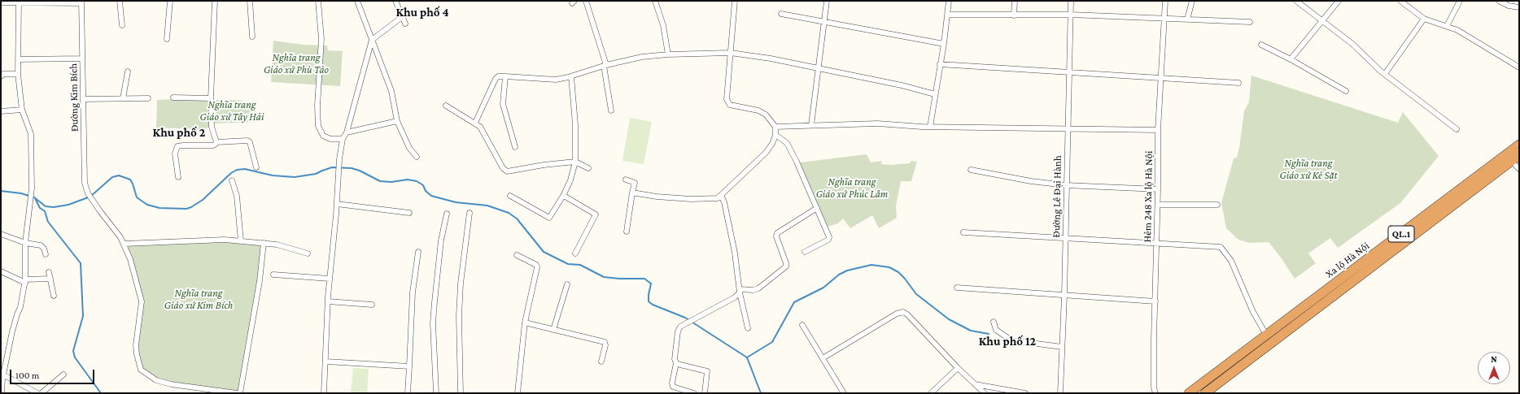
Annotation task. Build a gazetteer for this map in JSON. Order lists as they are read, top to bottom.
{
  "streets": {
    "highway": ["QL.1", "Xa lộ Hà Nội"],
    "street": ["Đường Kim Bích", "Đường Lê Đại Hành", "Hẻm 248 Xa lộ Hà Nội"]
  },
  "districts": ["Khu phố 4", "Khu phố 2", "Khu phố 12"],
  "parks": [
    "Nghĩa trang Giáo xứ Phù Tảo",
    "Nghĩa trang Giáo xứ Tây Hải",
    "Nghĩa trang Giáo xứ Kẻ Sặt",
    "Nghĩa trang Giáo xứ Phúc Lâm",
    "Nghĩa trang Giáo xứ Kim Bích"
  ],
  "scale_bar": "100 m",
  "north": "top"
}
